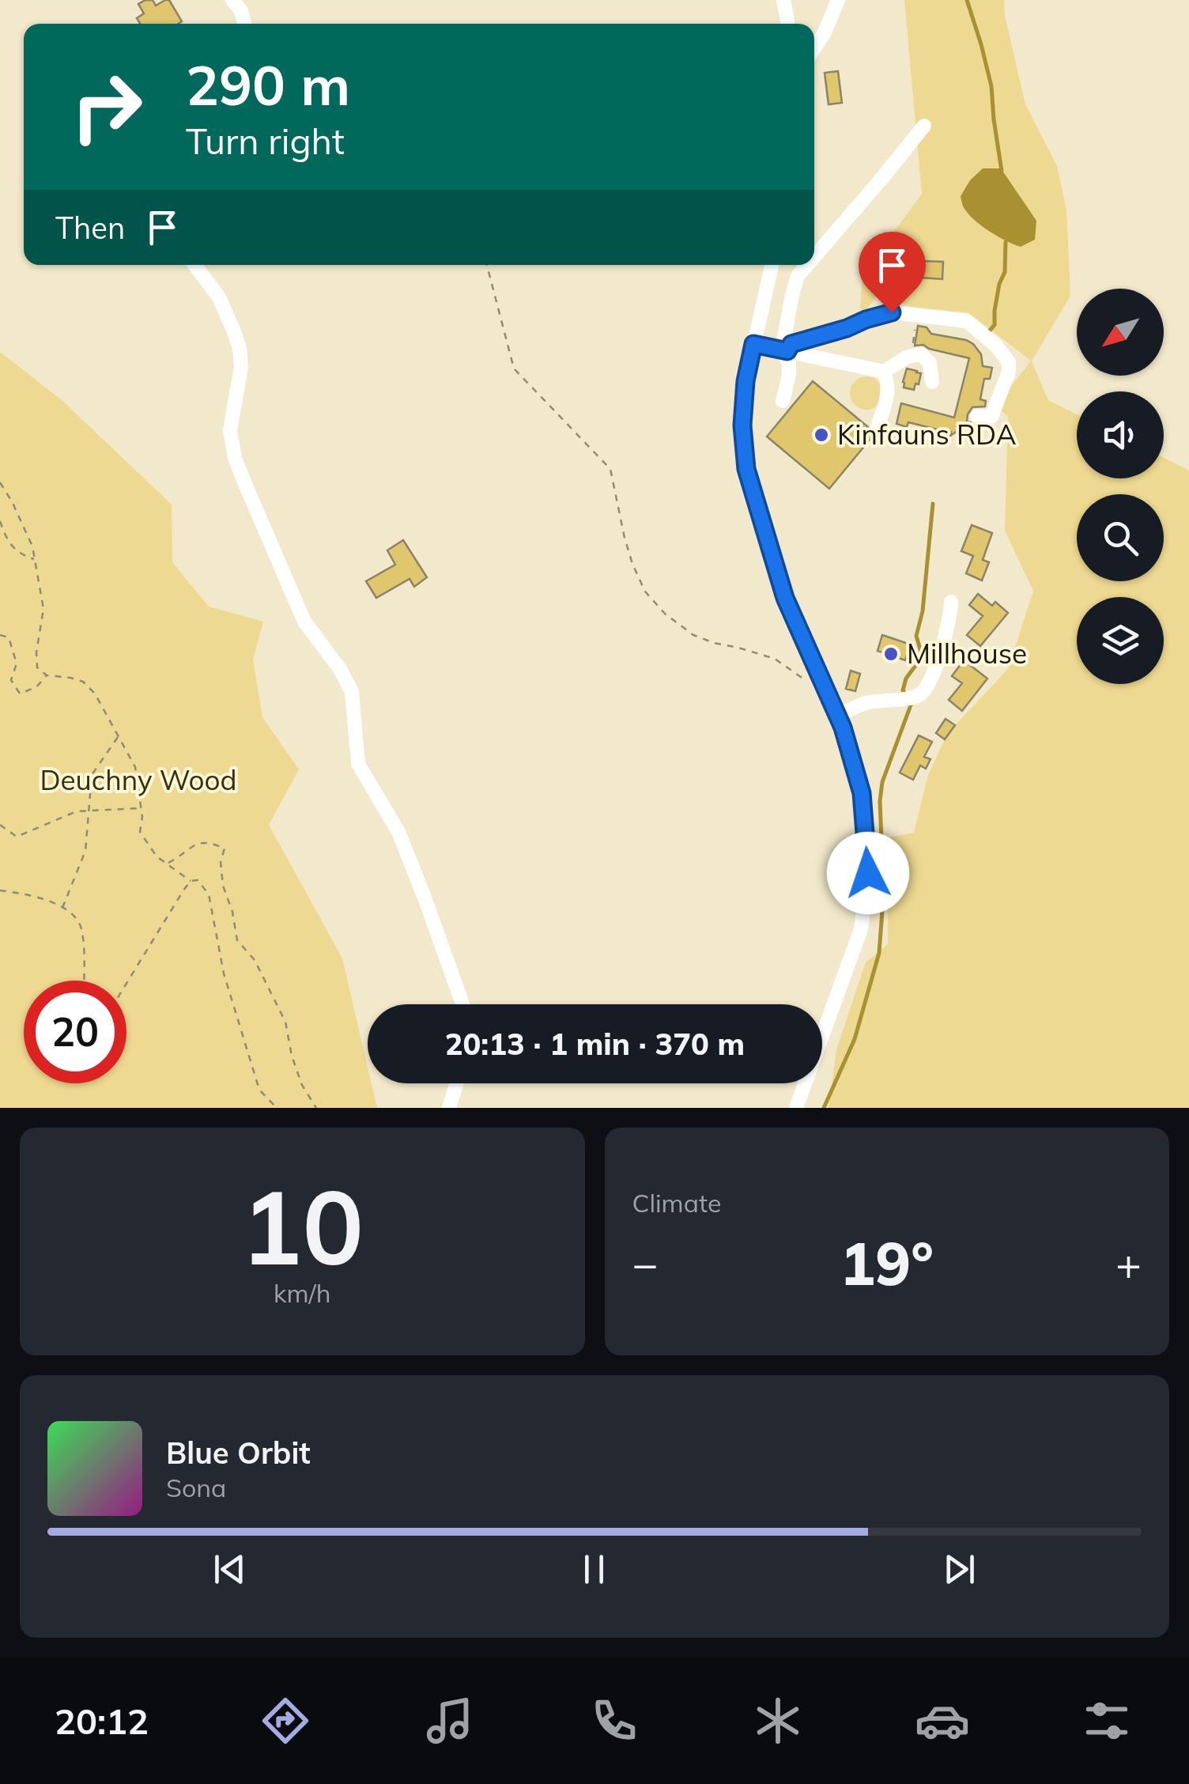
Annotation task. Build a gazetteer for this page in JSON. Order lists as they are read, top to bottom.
{
  "parks": ["Deuchny Wood"],
  "places": ["Kinfauns RDA", "Millhouse"],
  "north": "bottom left",
  "page": {
    "turn": ["290 m", "Turn right"],
    "then": "Then",
    "limit": "20",
    "trip": "20:13 · 1 min · 370 m",
    "tile": [
      ["10", "km/h"],
      "Climate"
    ],
    "heat": ["−", "19°", "+"],
    "song": ["Blue Orbit", "Sona"],
    "tabs": "20:12"
  }
}
